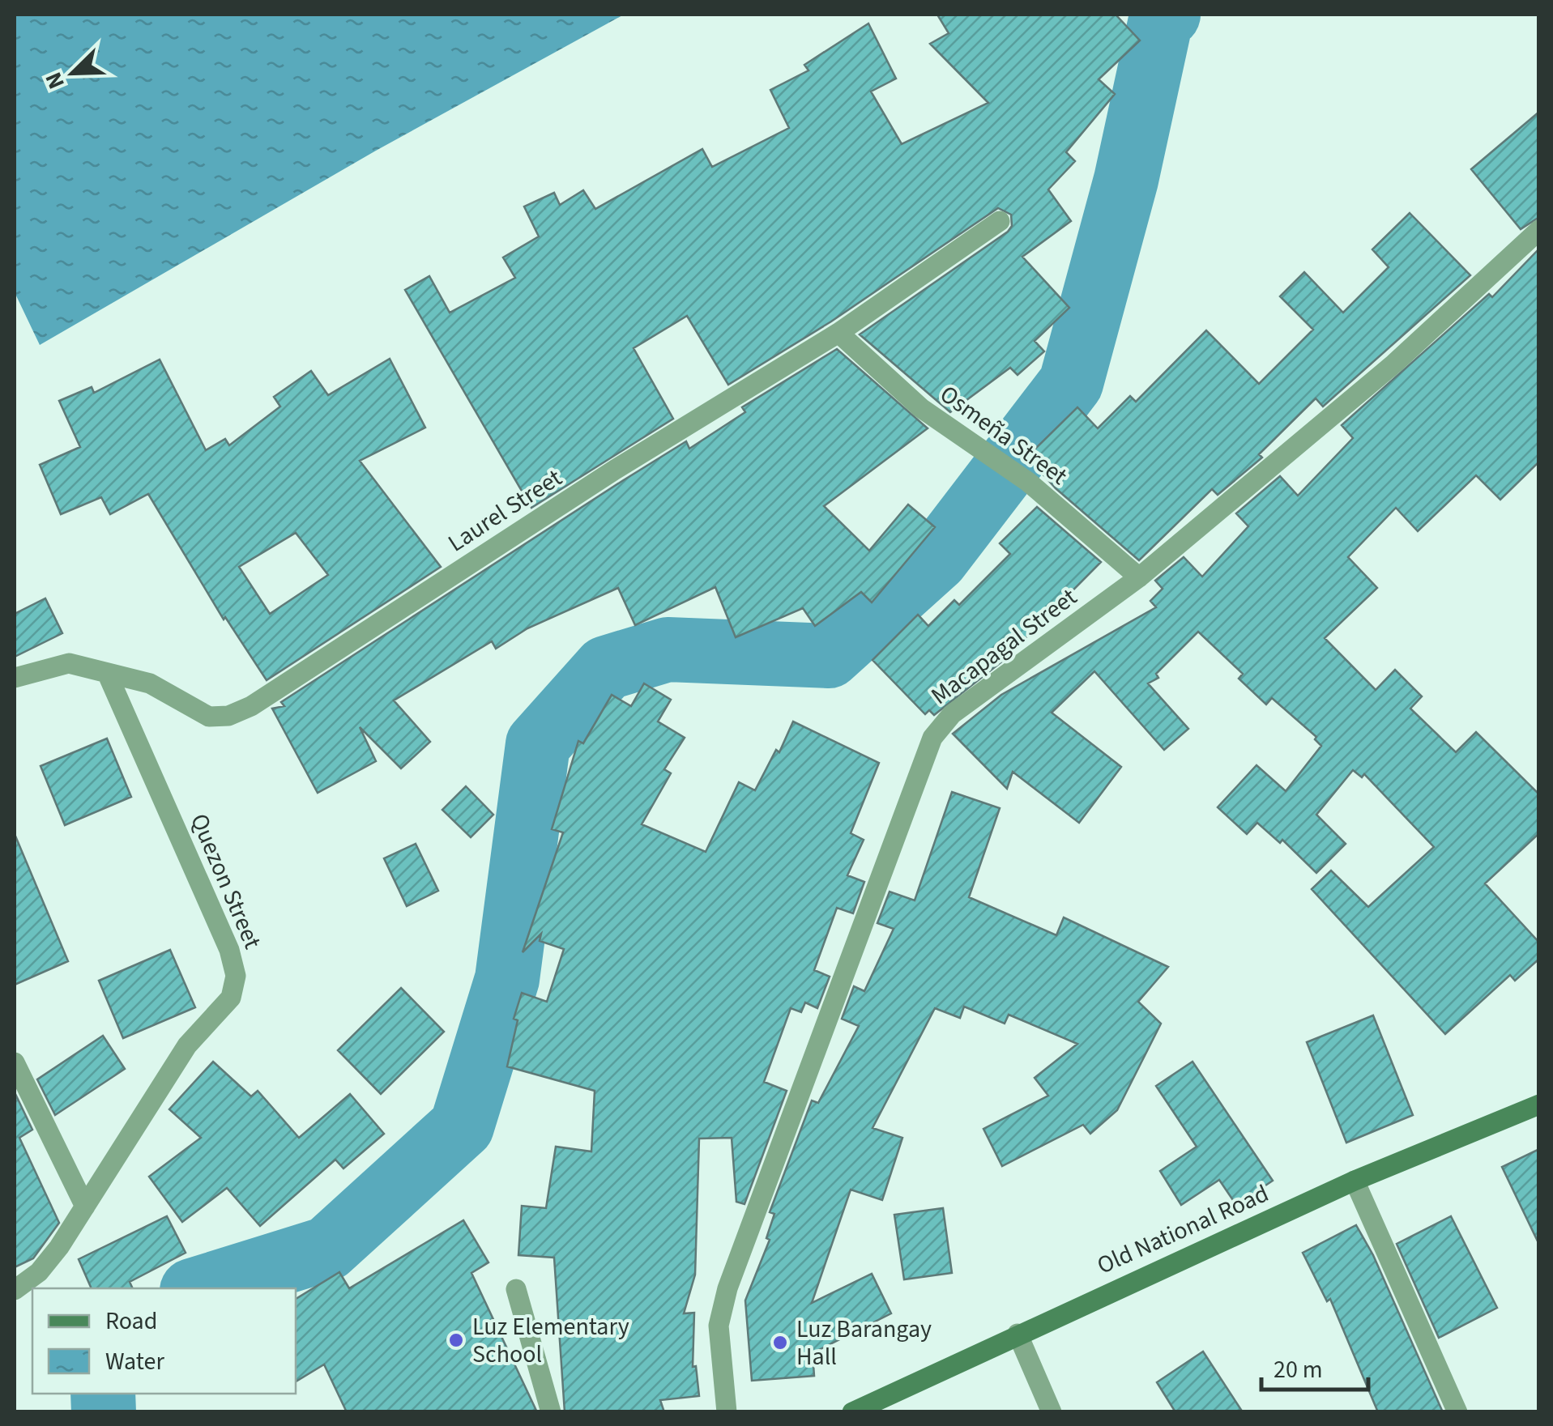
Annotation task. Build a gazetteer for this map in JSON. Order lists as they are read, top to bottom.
{
  "streets": {
    "main road": ["Old National Road"],
    "street": [
      "Osmeña Street",
      "Laurel Street",
      "Macapagal Street",
      "Quezon Street"
    ]
  },
  "crossings": [
    ["Osmeña Street", "Laurel Street"],
    ["Osmeña Street", "Macapagal Street"],
    ["Laurel Street", "Quezon Street"]
  ],
  "places": ["Luz Elementary School", "Luz Barangay Hall"],
  "legend": ["Road", "Water"],
  "scale_bar": "20 m",
  "north": "bottom left"
}
